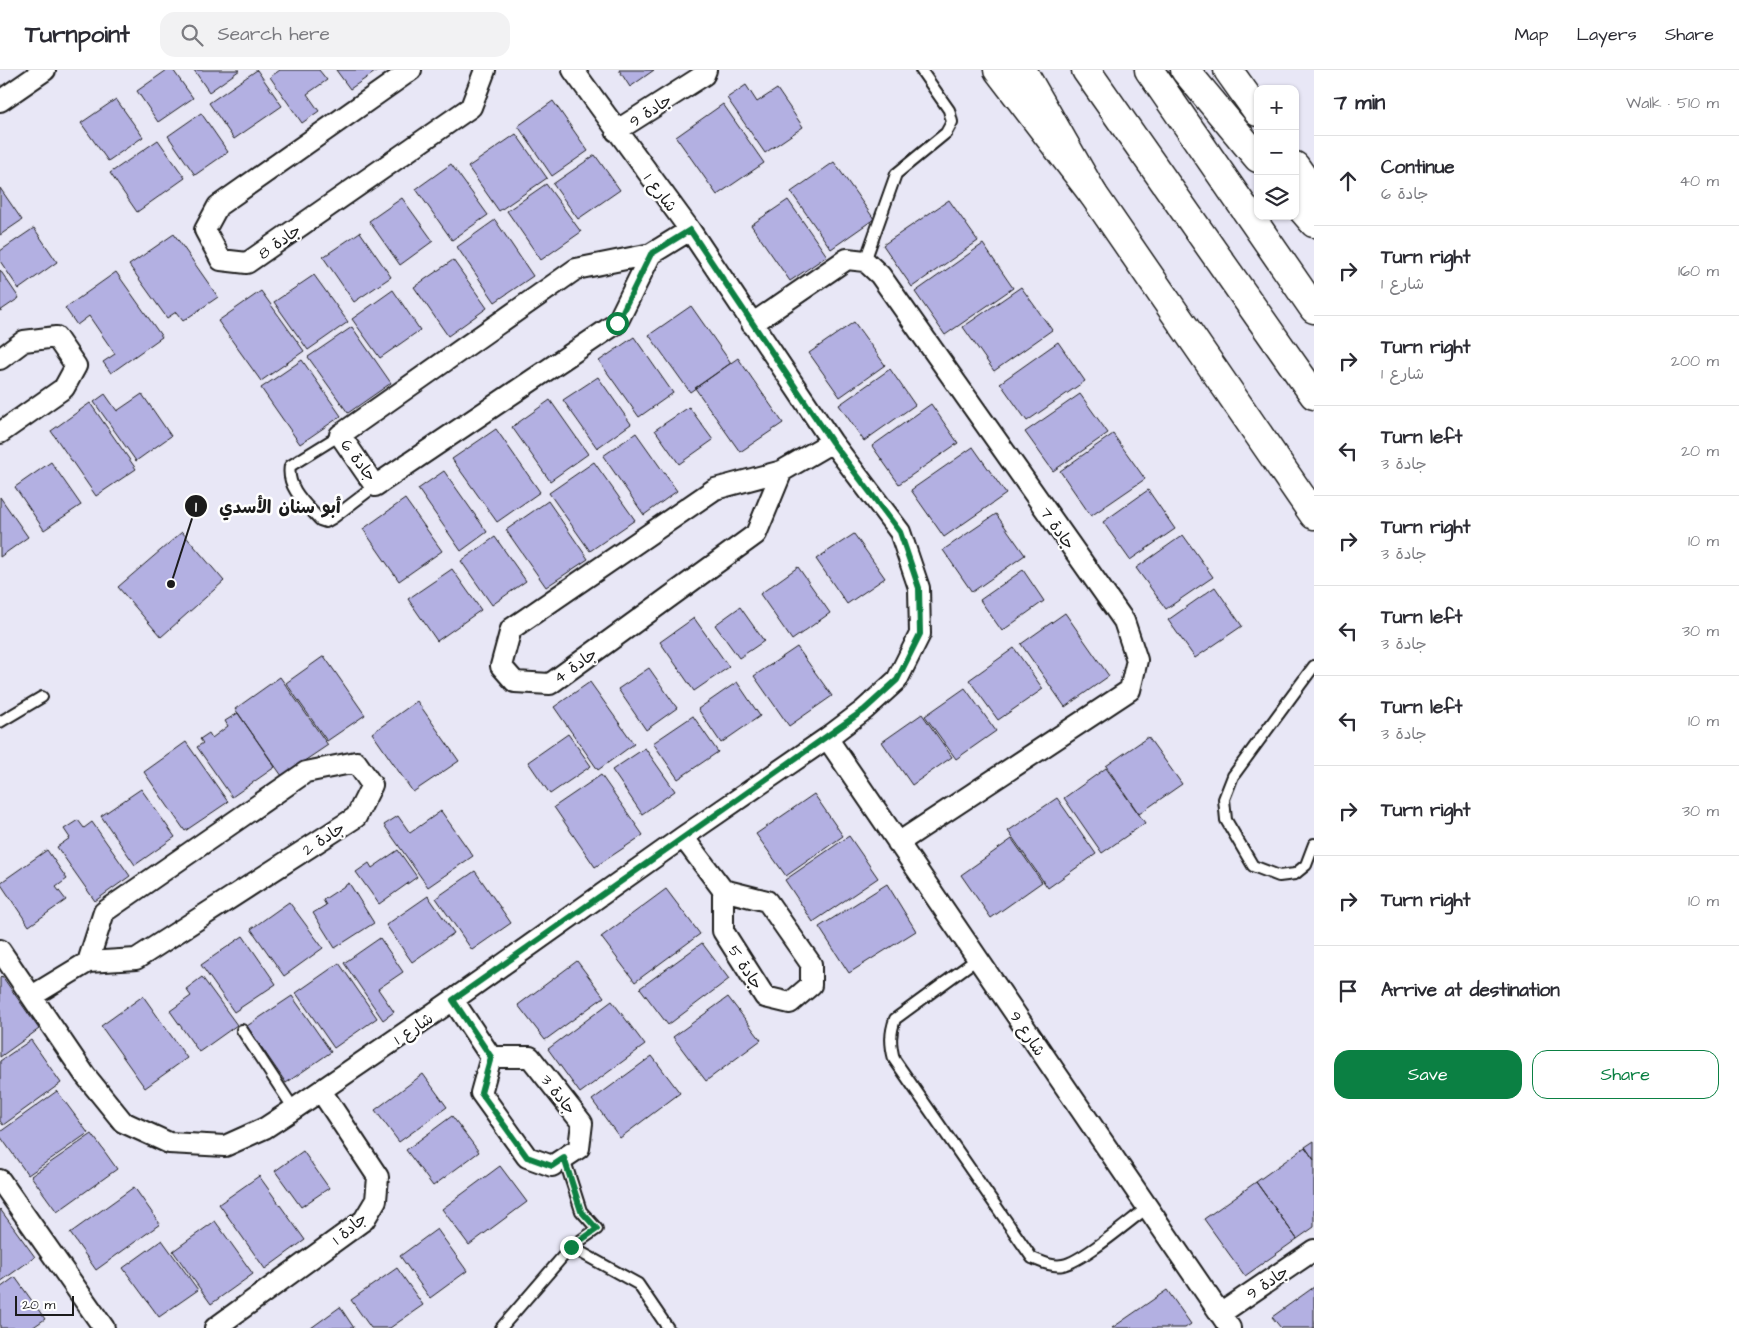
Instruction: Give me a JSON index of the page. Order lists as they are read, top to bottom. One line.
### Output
{"streets":{"street":["جادة 9","شارع 1","جادة 8","جادة 6","جادة 7","جادة 4","جادة 2","جادة 5","شارع 9","جادة 3","جادة 1"]},"crossings":[["جادة 9","شارع 1"],["جادة 9","شارع 9"],["شارع 1","جادة 6"],["شارع 1","جادة 4"],["شارع 1","جادة 2"],["شارع 1","شارع 9"],["شارع 1","جادة 1"],["جادة 7","شارع 9"]],"places":["أبو سنان الأسدي"],"scale_bar":"20 m","page":{"header":"Turnpoint","search":"Search here","nav":["Map","Layers","Share"],"heading":["7 min","Walk · 510 m"],"map_buttons":["+","−"],"list":[["Continue","جادة 6","40 m"],["Turn right","شارع 1","160 m"],["Turn right","شارع 1","200 m"],["Turn left","جادة 3","20 m"],["Turn right","جادة 3","10 m"],["Turn left","جادة 3","30 m"],["Turn left","جادة 3","10 m"],["Turn right","30 m"],["Turn right","10 m"],"Arrive at destination"],"buttons":["Save","Share"],"scale":"20 m"}}
